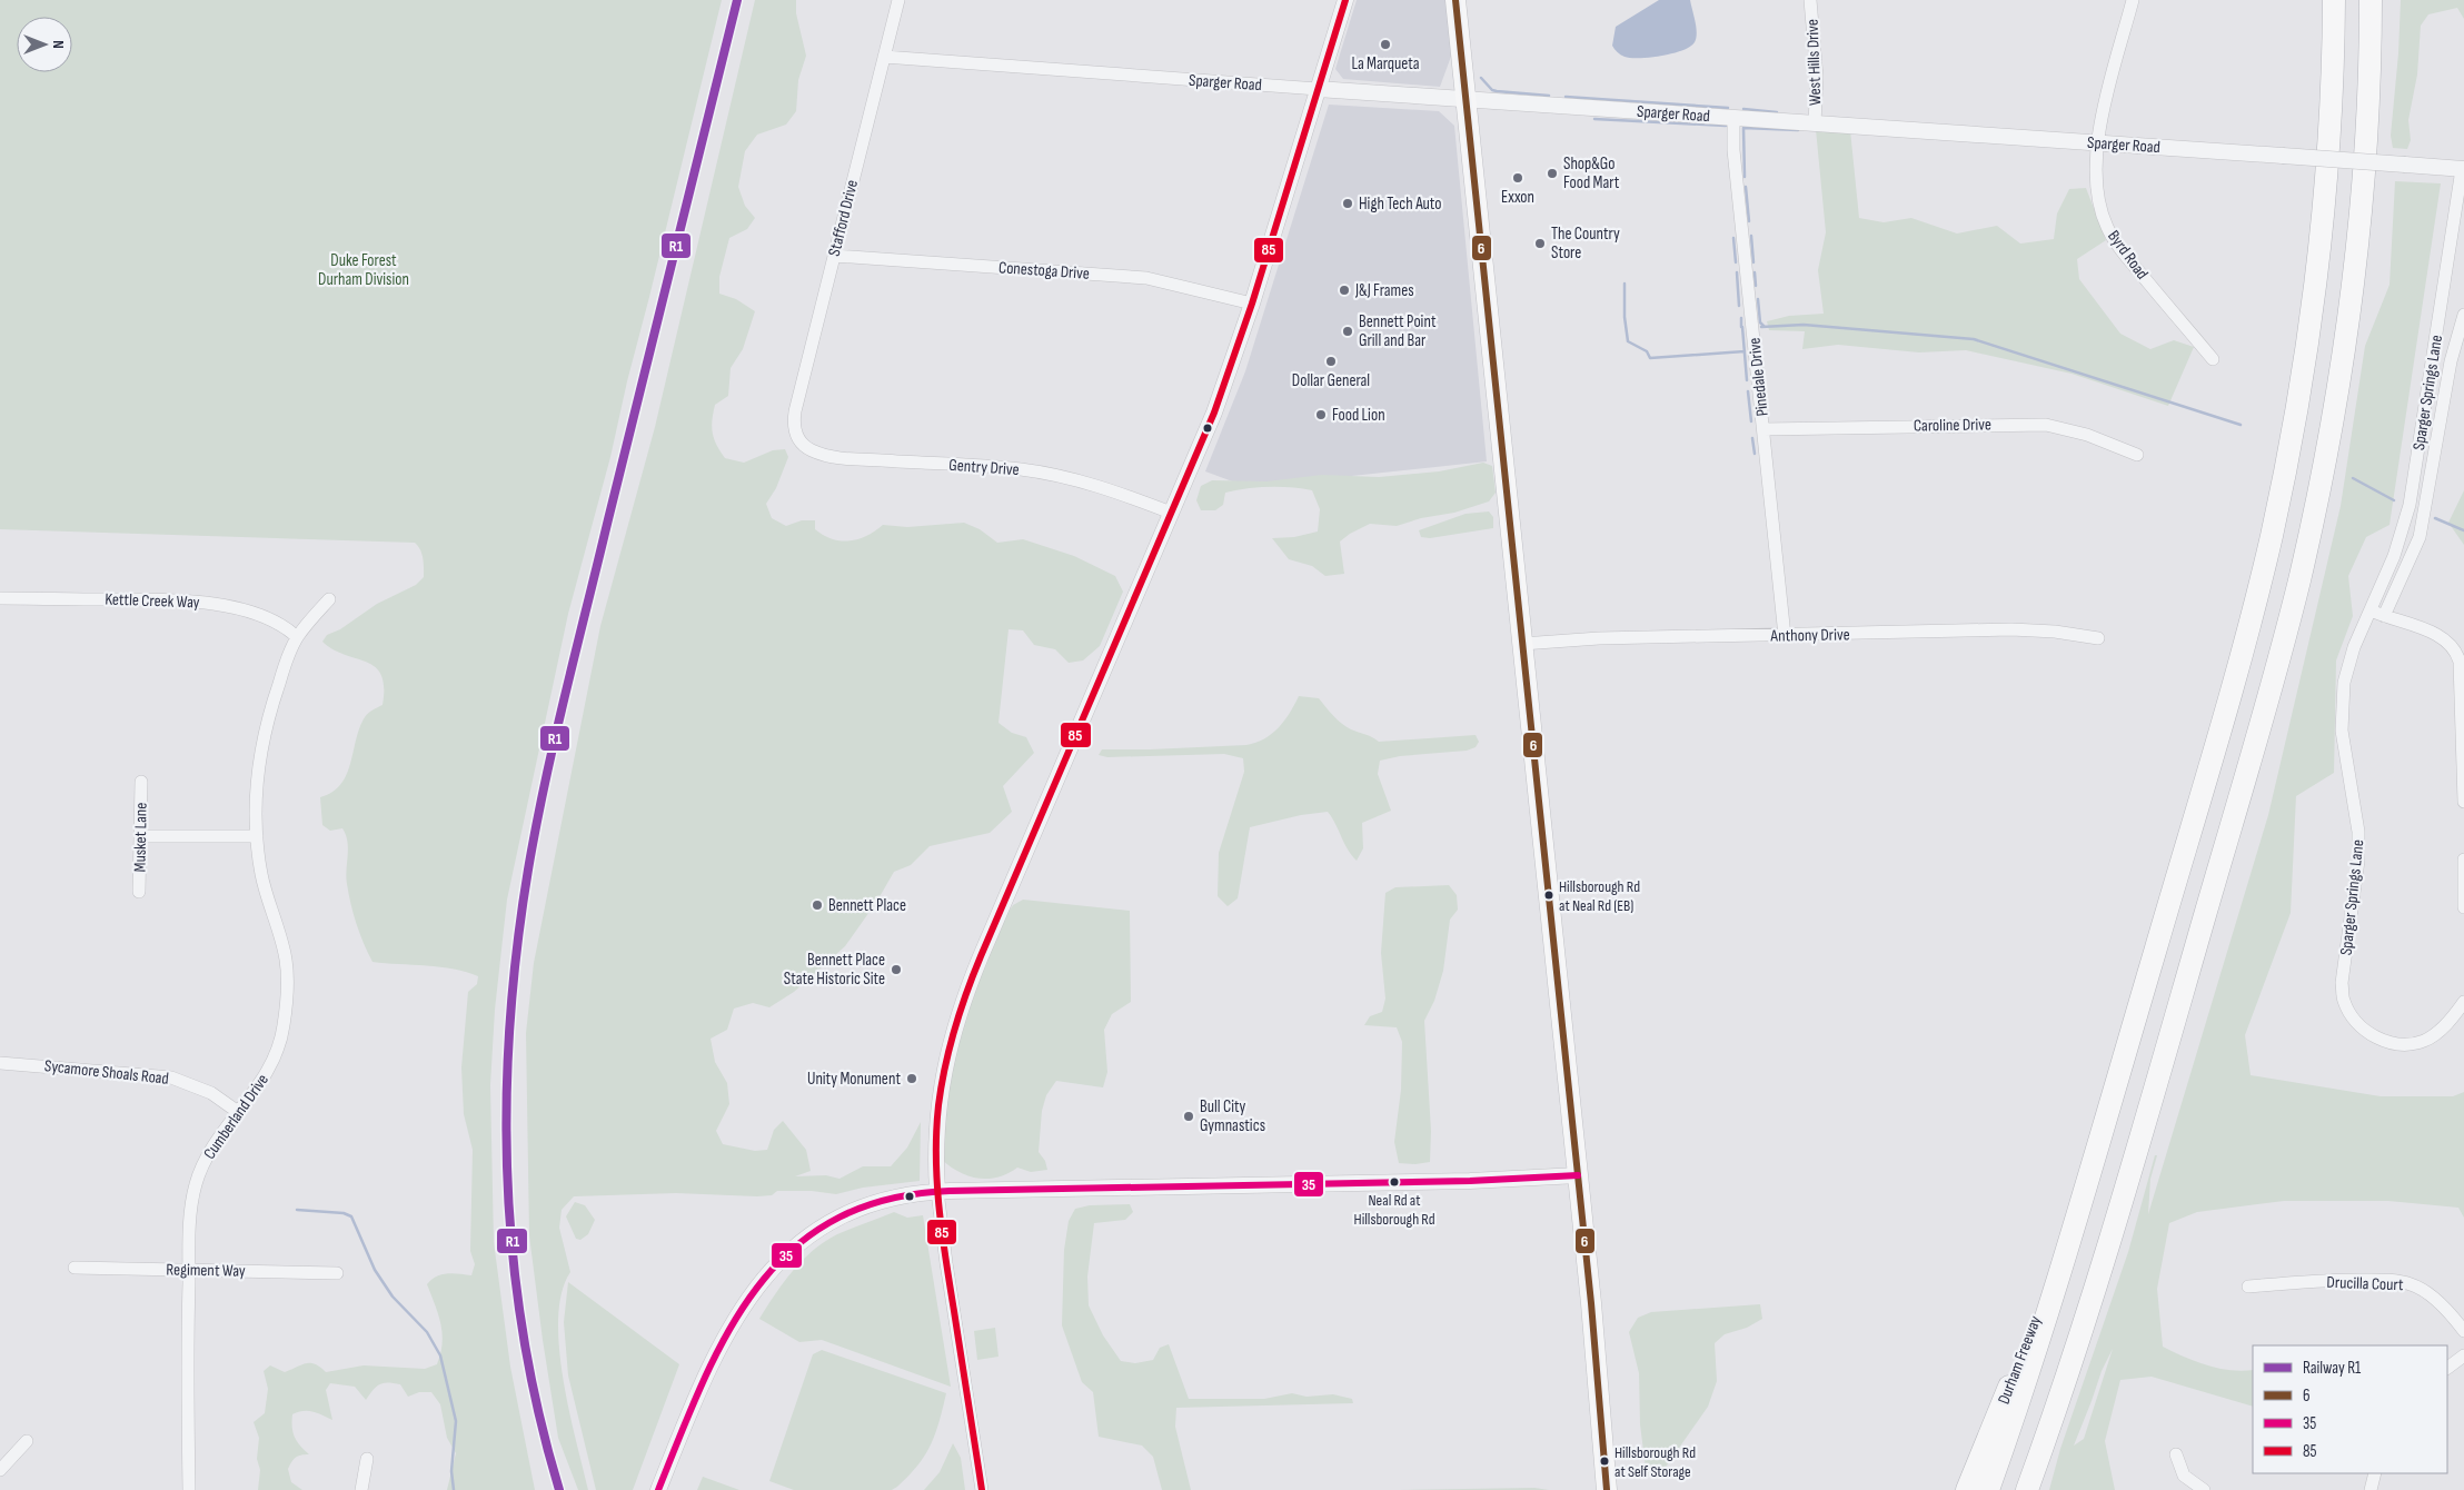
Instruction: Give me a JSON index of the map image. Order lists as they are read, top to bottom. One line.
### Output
{"streets":{"highway":["Durham Freeway"],"street":["West Hills Drive","Sparger Road","Stafford Drive","Byrd Road","Conestoga Drive","Pinedale Drive","Sparger Springs Lane","Caroline Drive","Gentry Drive","Kettle Creek Way","Anthony Drive","Musket Lane","Sycamore Shoals Road","Cumberland Drive","Regiment Way","Drucilla Court"]},"crossings":[["West Hills Drive","Sparger Road"],["Sparger Road","Stafford Drive"],["Sparger Road","Byrd Road"],["Sparger Road","Pinedale Drive"],["Sparger Road","Sparger Springs Lane"],["Stafford Drive","Conestoga Drive"],["Stafford Drive","Gentry Drive"],["Pinedale Drive","Caroline Drive"],["Pinedale Drive","Anthony Drive"],["Kettle Creek Way","Cumberland Drive"],["Sycamore Shoals Road","Cumberland Drive"],["Cumberland Drive","Regiment Way"]],"parks":["Duke Forest Durham Division"],"places":["La Marqueta","Shop&Go Food Mart","Exxon","High Tech Auto","The Country Store","J&J Frames","Bennett Point Grill and Bar","Dollar General","Food Lion","Hillsborough Rd at Neal Rd (EB)","Bennett Place","Bennett Place State Historic Site","Unity Monument","Bull City Gymnastics","Neal Rd at Hillsborough Rd","Hillsborough Rd at Self Storage"],"lines":["rail line R1","transit line 6","transit line 85","transit line 35"],"legend":["Railway R1","6","35","85"],"north":"right"}
